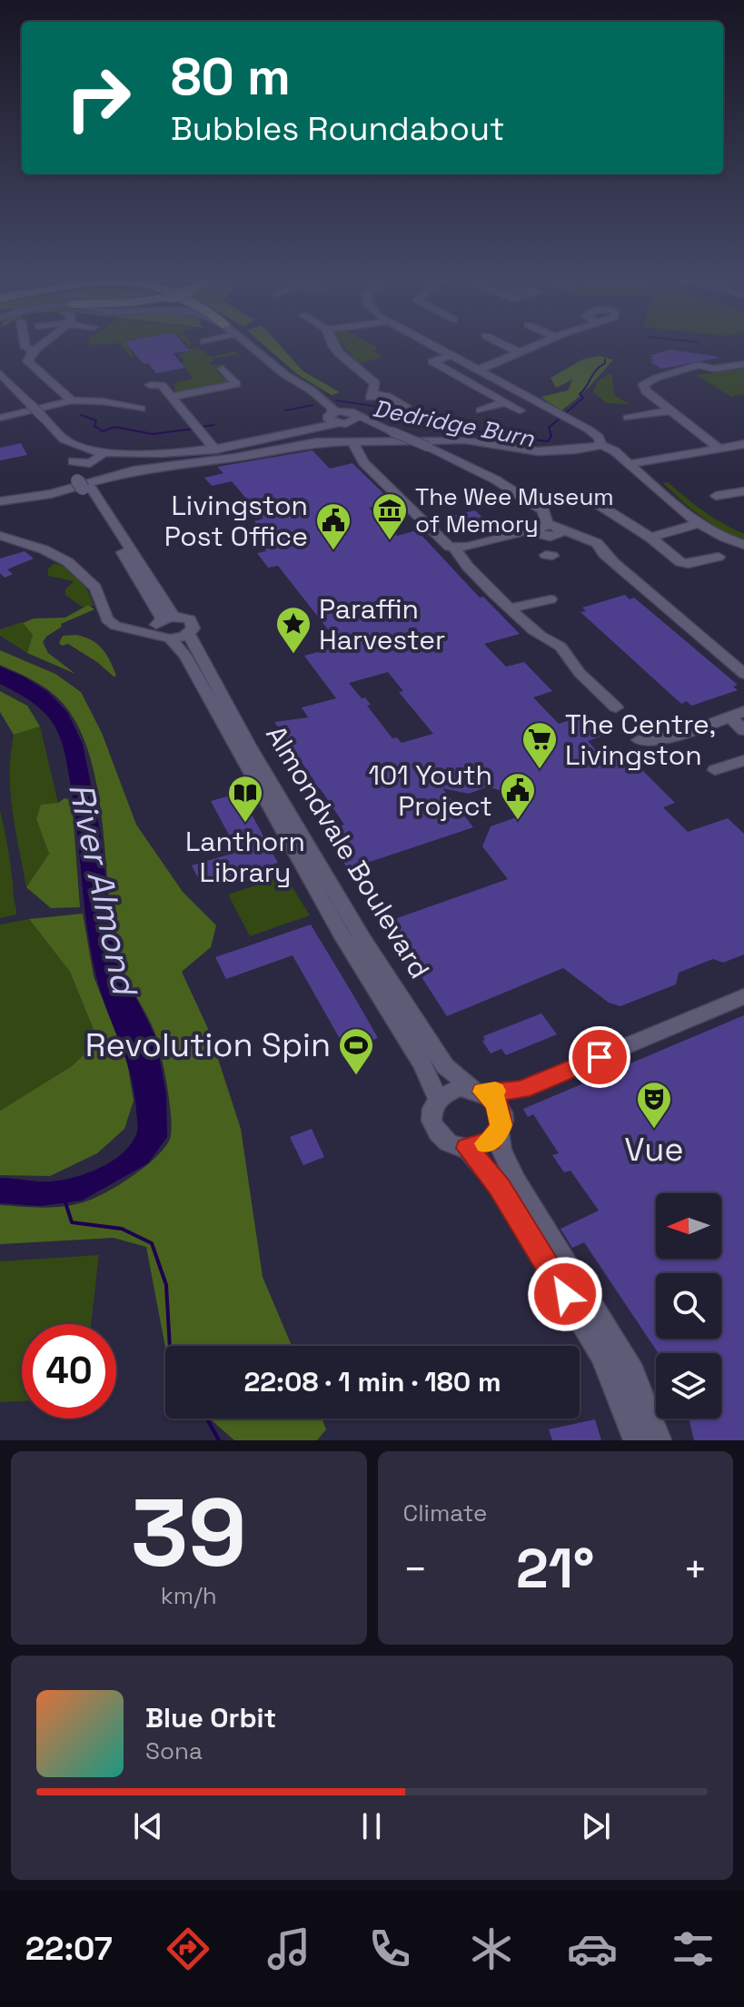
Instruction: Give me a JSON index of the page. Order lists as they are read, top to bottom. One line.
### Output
{"streets":{"street":["Almondvale Boulevard"]},"water":["Dedridge Burn","River Almond"],"places":{"museum":["The Wee Museum of Memory"],"public building":["Livingston Post Office","101 Youth Project"],"place":["Paraffin Harvester"],"supermarket":["The Centre, Livingston"],"library":["Lanthorn Library"],"sports":["Revolution Spin"],"theatre":["Vue"]},"north":"left","page":{"turn":["80 m","Bubbles Roundabout"],"limit":"40","trip":"22:08 · 1 min · 180 m","tile":[["39","km/h"],"Climate"],"heat":["−","21°","+"],"song":["Blue Orbit","Sona"],"tabs":"22:07"}}
